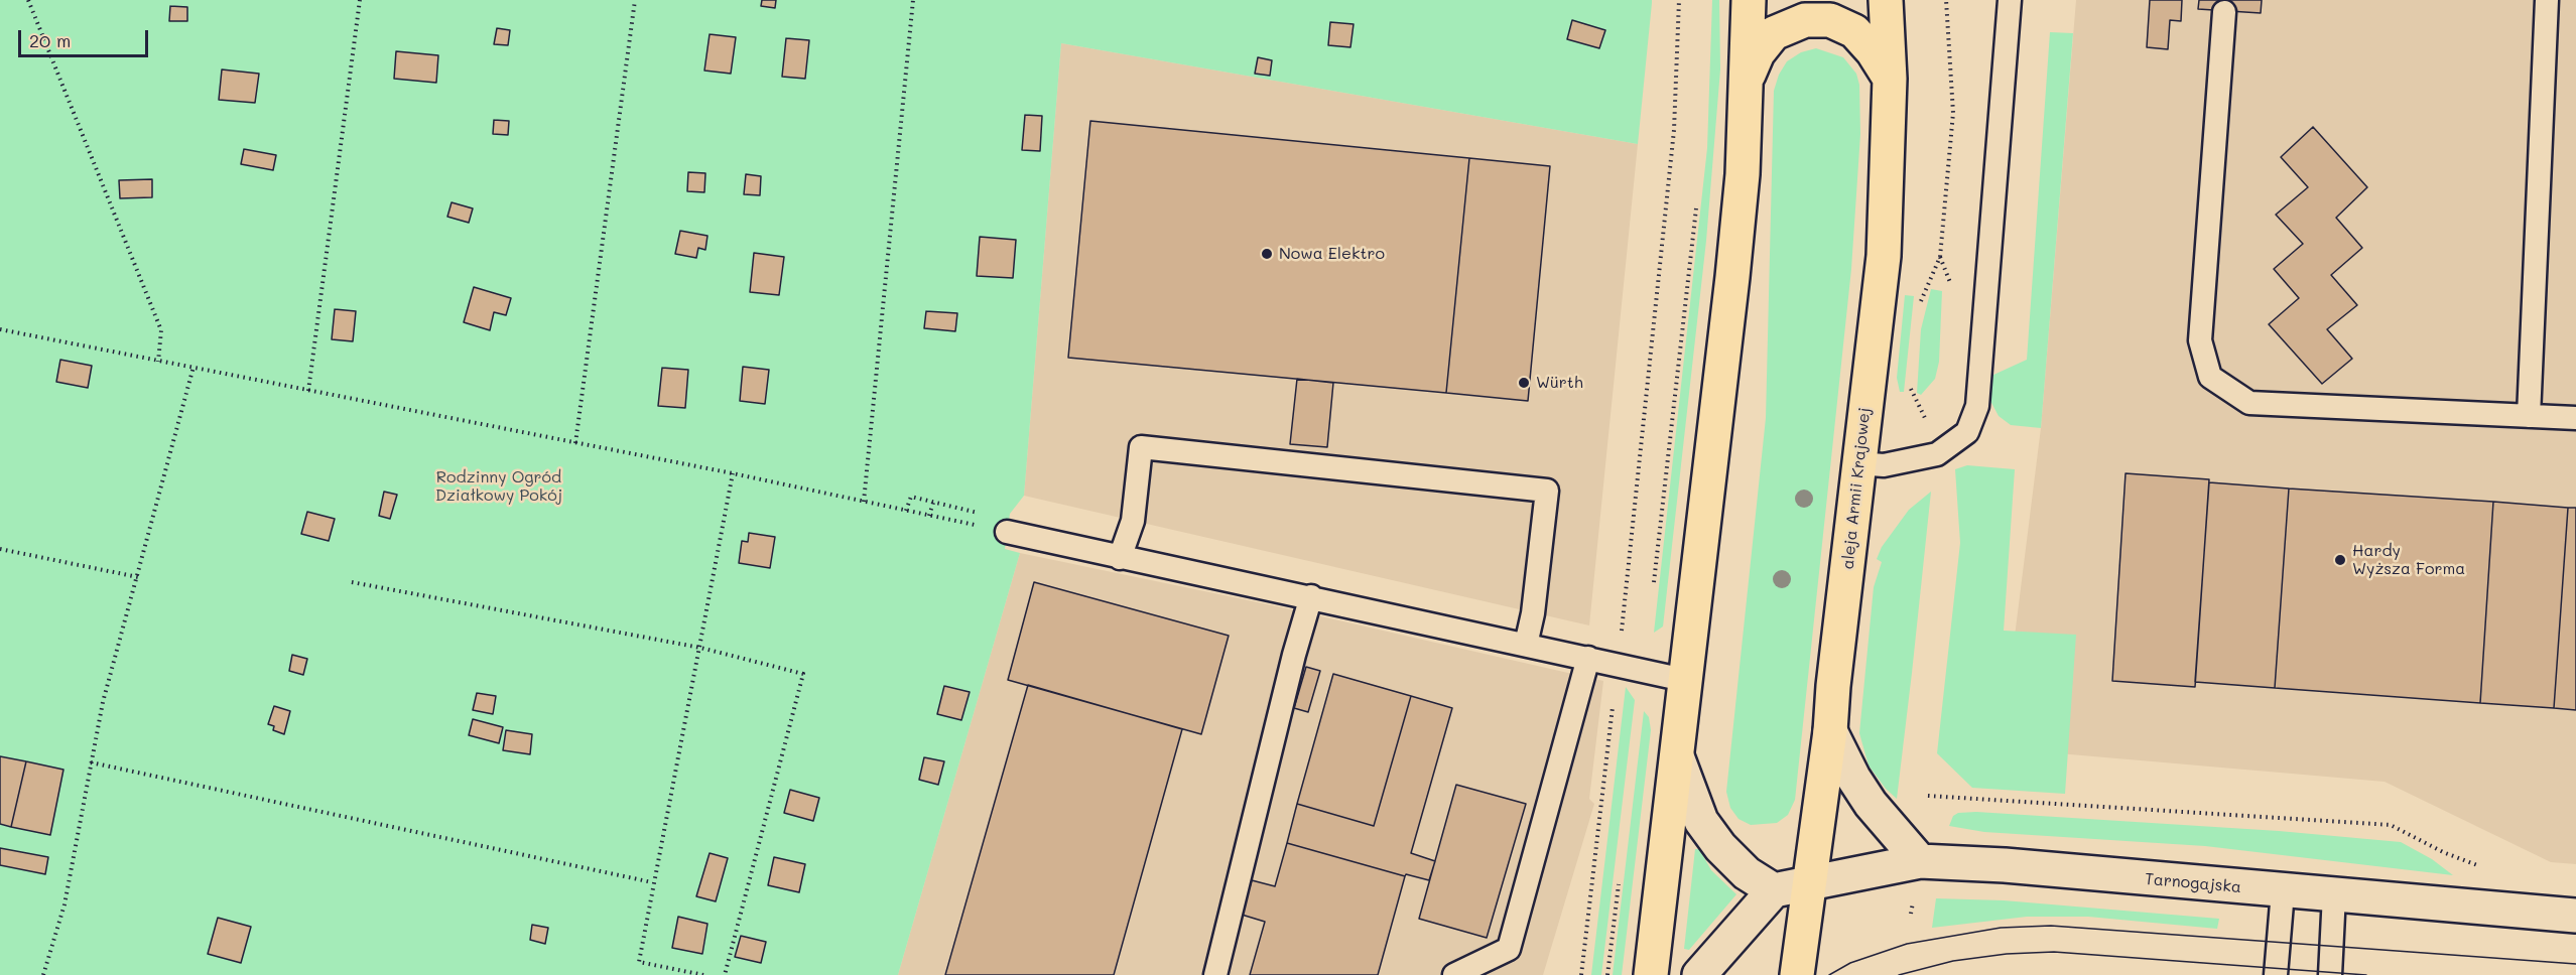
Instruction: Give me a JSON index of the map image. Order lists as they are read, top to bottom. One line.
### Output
{"streets":{"main road":["aleja Armii Krajowej"],"street":["Tarnogajska"]},"crossings":[["aleja Armii Krajowej","Tarnogajska"]],"parks":["Rodzinny Ogród Działkowy Pokój"],"places":["Nowa Elektro","Würth","Hardy Wyższa Forma"],"scale_bar":"20 m"}
